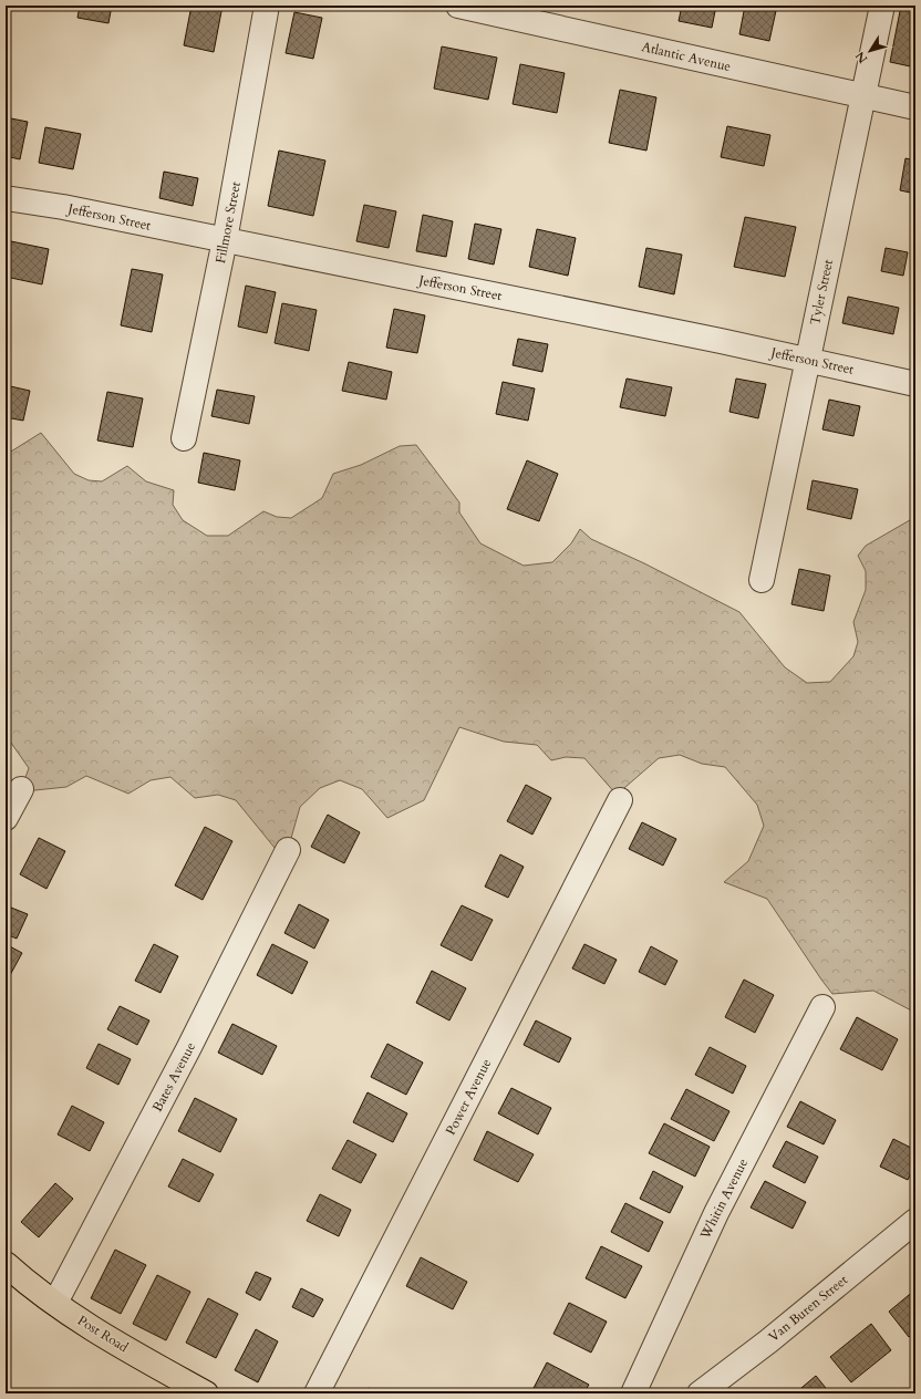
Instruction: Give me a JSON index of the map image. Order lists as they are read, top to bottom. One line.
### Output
{"streets":{"main road":["Post Road"],"street":["Atlantic Avenue","Jefferson Street","Fillmore Street","Tyler Street","Bates Avenue","Power Avenue","Whitin Avenue","Van Buren Street"]},"crossings":[["Atlantic Avenue","Tyler Street"],["Jefferson Street","Fillmore Street"],["Jefferson Street","Tyler Street"],["Bates Avenue","Post Road"]],"north":"bottom left"}
